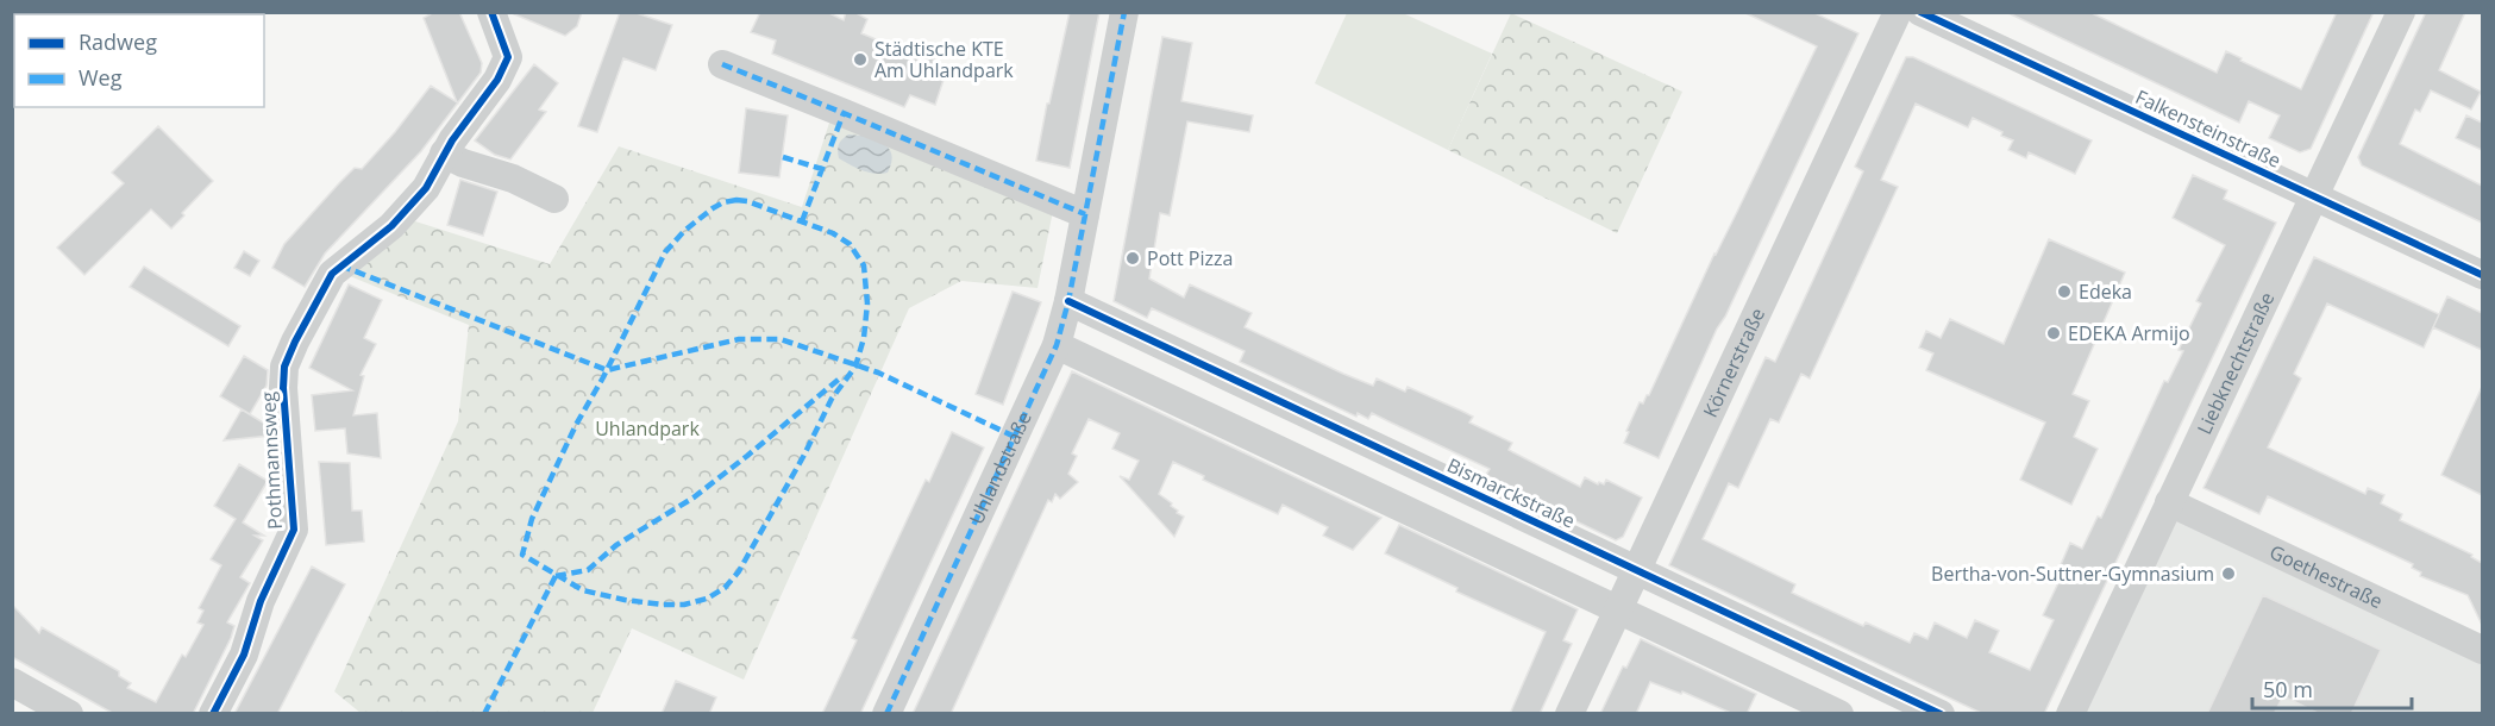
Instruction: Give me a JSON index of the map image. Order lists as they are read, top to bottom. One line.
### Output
{"streets":{"street":["Falkensteinstraße","Körnerstraße","Liebknechtstraße","Pothmannsweg","Uhlandstraße","Bismarckstraße","Goethestraße"]},"crossings":[["Falkensteinstraße","Liebknechtstraße"],["Körnerstraße","Bismarckstraße"],["Liebknechtstraße","Goethestraße"],["Uhlandstraße","Bismarckstraße"]],"parks":["Uhlandpark"],"places":["Städtische KTE Am Uhlandpark","Pott Pizza","Edeka","EDEKA Armijo","Bertha-von-Suttner-Gymnasium"],"legend":["Radweg","Weg"],"scale_bar":"50 m"}
